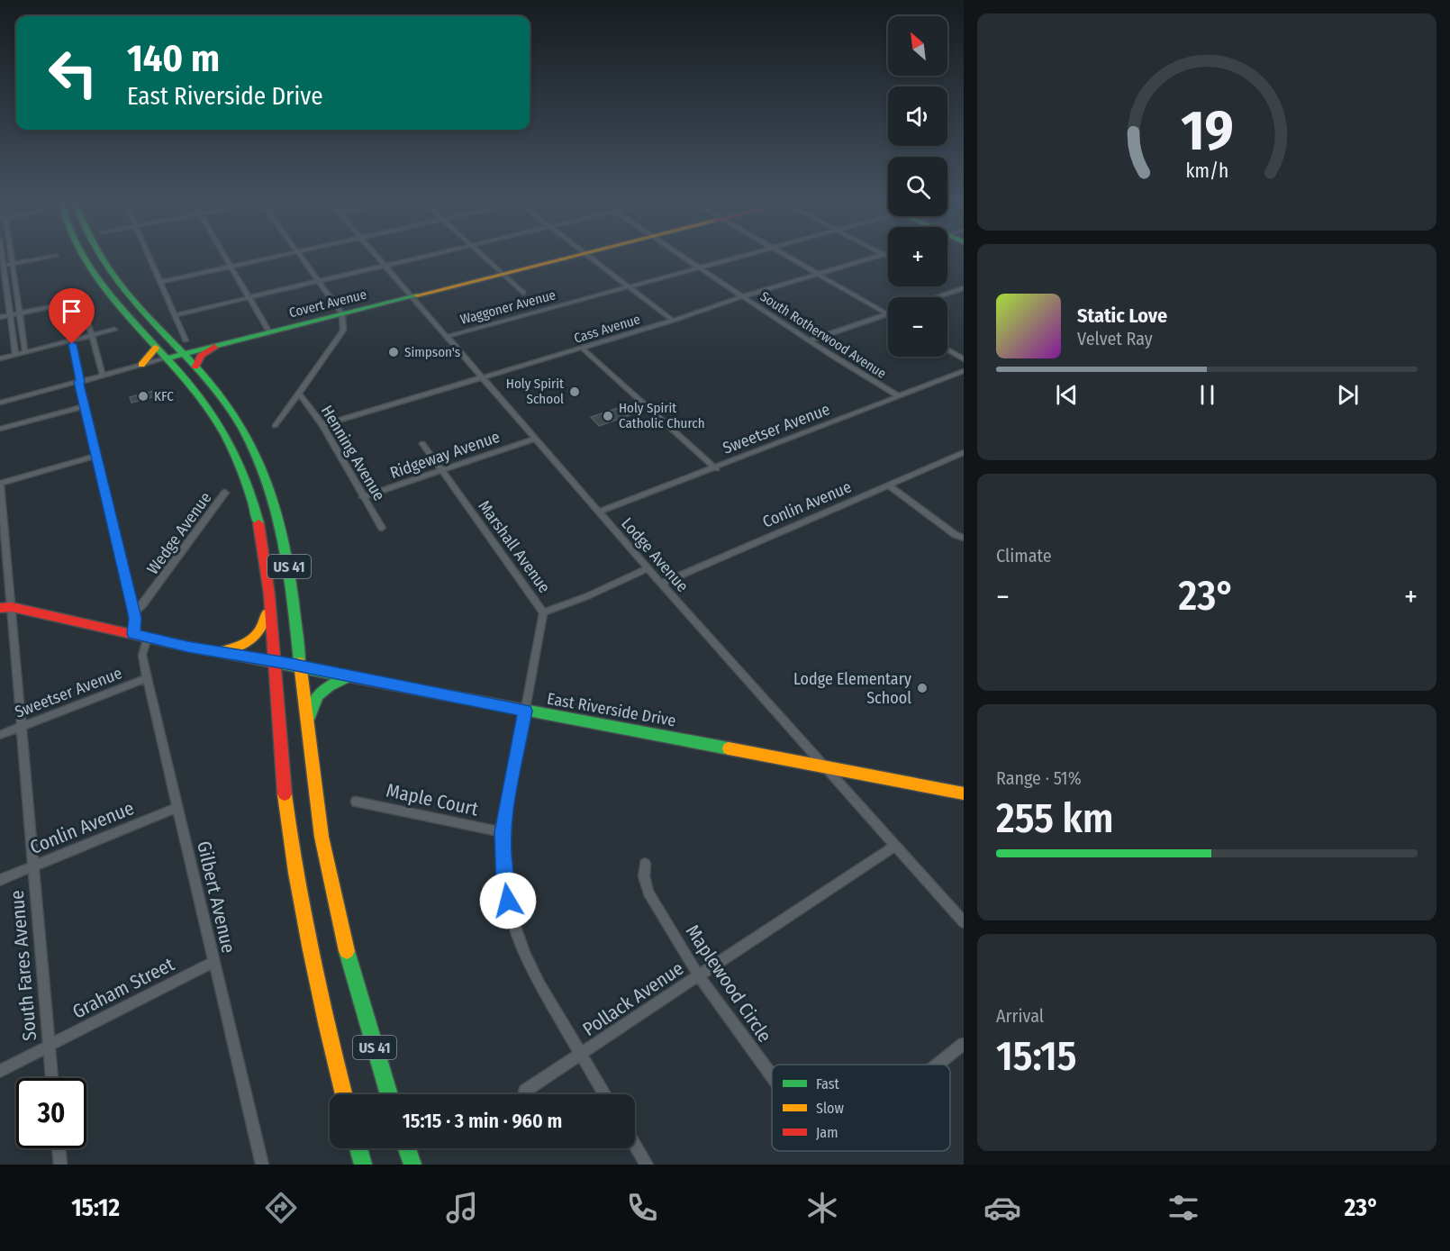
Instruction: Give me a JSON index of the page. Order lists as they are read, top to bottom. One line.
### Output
{"streets":{"main road":["Covert Avenue","US 41","East Riverside Drive"],"street":["Waggoner Avenue","Cass Avenue","South Rotherwood Avenue","Sweetser Avenue","Henning Avenue","Ridgeway Avenue","Conlin Avenue","Wedge Avenue","Marshall Avenue","Lodge Avenue","Maple Court","Gilbert Avenue","South Fares Avenue","Maplewood Circle","Graham Street","Pollack Avenue"]},"crossings":[["Covert Avenue","Lodge Avenue"],["Covert Avenue","US 41"],["Waggoner Avenue","South Rotherwood Avenue"],["Waggoner Avenue","Lodge Avenue"],["Cass Avenue","South Rotherwood Avenue"],["Cass Avenue","Henning Avenue"],["Cass Avenue","Lodge Avenue"],["South Rotherwood Avenue","Sweetser Avenue"],["Sweetser Avenue","Lodge Avenue"],["Sweetser Avenue","Gilbert Avenue"],["Sweetser Avenue","South Fares Avenue"],["Henning Avenue","Ridgeway Avenue"],["Ridgeway Avenue","Marshall Avenue"],["Ridgeway Avenue","Lodge Avenue"],["Conlin Avenue","Lodge Avenue"],["Conlin Avenue","Gilbert Avenue"],["Conlin Avenue","South Fares Avenue"],["Marshall Avenue","East Riverside Drive"],["Marshall Avenue","Maple Court"],["Marshall Avenue","Pollack Avenue"],["Lodge Avenue","East Riverside Drive"],["Lodge Avenue","Pollack Avenue"],["US 41","East Riverside Drive"],["East Riverside Drive","Gilbert Avenue"],["East Riverside Drive","South Fares Avenue"],["Gilbert Avenue","Graham Street"],["South Fares Avenue","Graham Street"],["Maplewood Circle","Pollack Avenue"]],"places":["Simpson's","Holy Spirit School","KFC","Holy Spirit Catholic Church","Lodge Elementary School"],"legend":["Fast","Slow","Jam"],"north":"top left","page":{"map_buttons":["+","−"],"turn":["140 m","East Riverside Drive"],"song":["Static Love","Velvet Ray"],"tile":["Climate",["Range · 51%","255 km"],["Arrival","15:15"]],"heat":["−","23°","+"],"limit":"30","trip":"15:15 · 3 min · 960 m","tabs":["15:12","23°"],"gauge":["19","km/h"]}}
